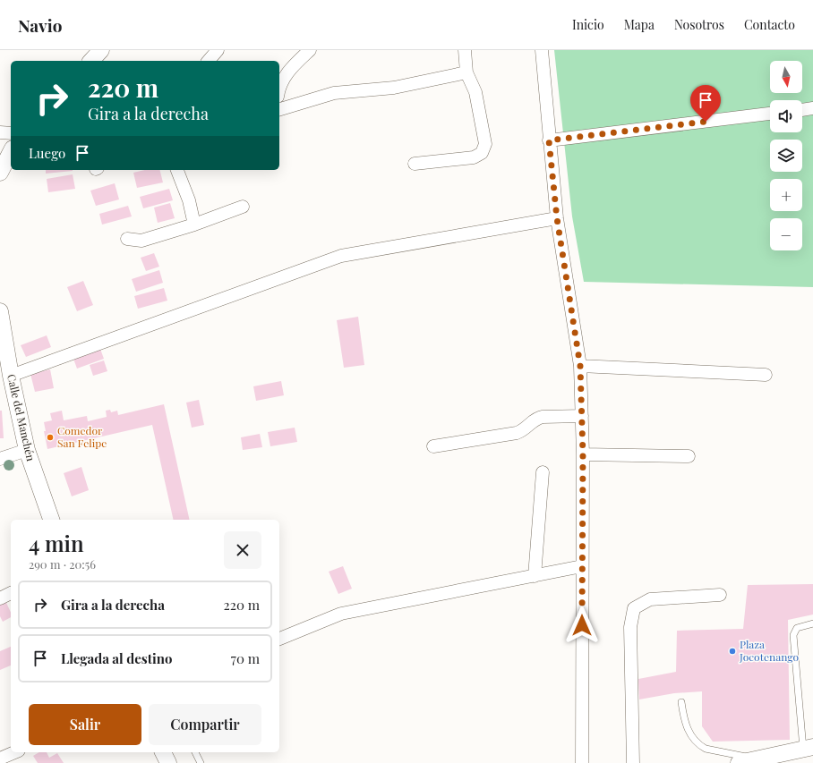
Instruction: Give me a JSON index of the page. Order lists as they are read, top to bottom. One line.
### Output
{"streets":{"street":["Calle del Manchén"]},"places":["Comedor San Felipe","Plaza Jocotenango"],"north":"bottom","page":{"header":"Navio","nav":["Inicio","Mapa","Nosotros","Contacto"],"map_buttons":["+","−"],"turn":["220 m","Gira a la derecha"],"then":"Luego","heading":["4 min","290 m · 20:56"],"list":[{"name":"Gira a la derecha","value":"220 m"},{"name":"Llegada al destino","value":"70 m"}],"buttons":["Salir","Compartir"]}}
